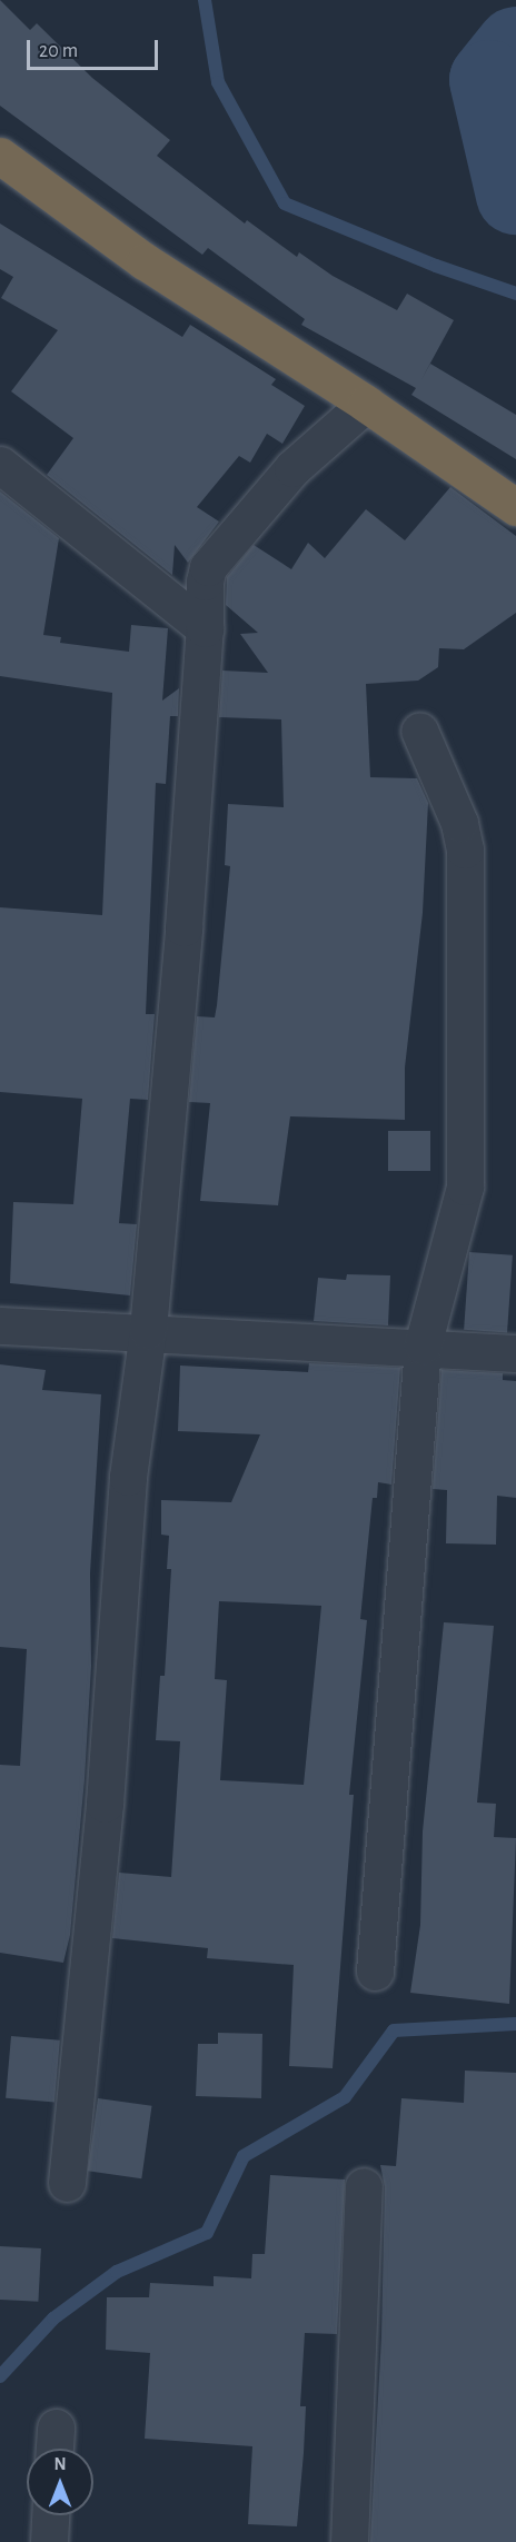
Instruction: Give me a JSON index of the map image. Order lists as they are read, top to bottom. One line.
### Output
{"scale_bar":"20 m","north":"top"}
